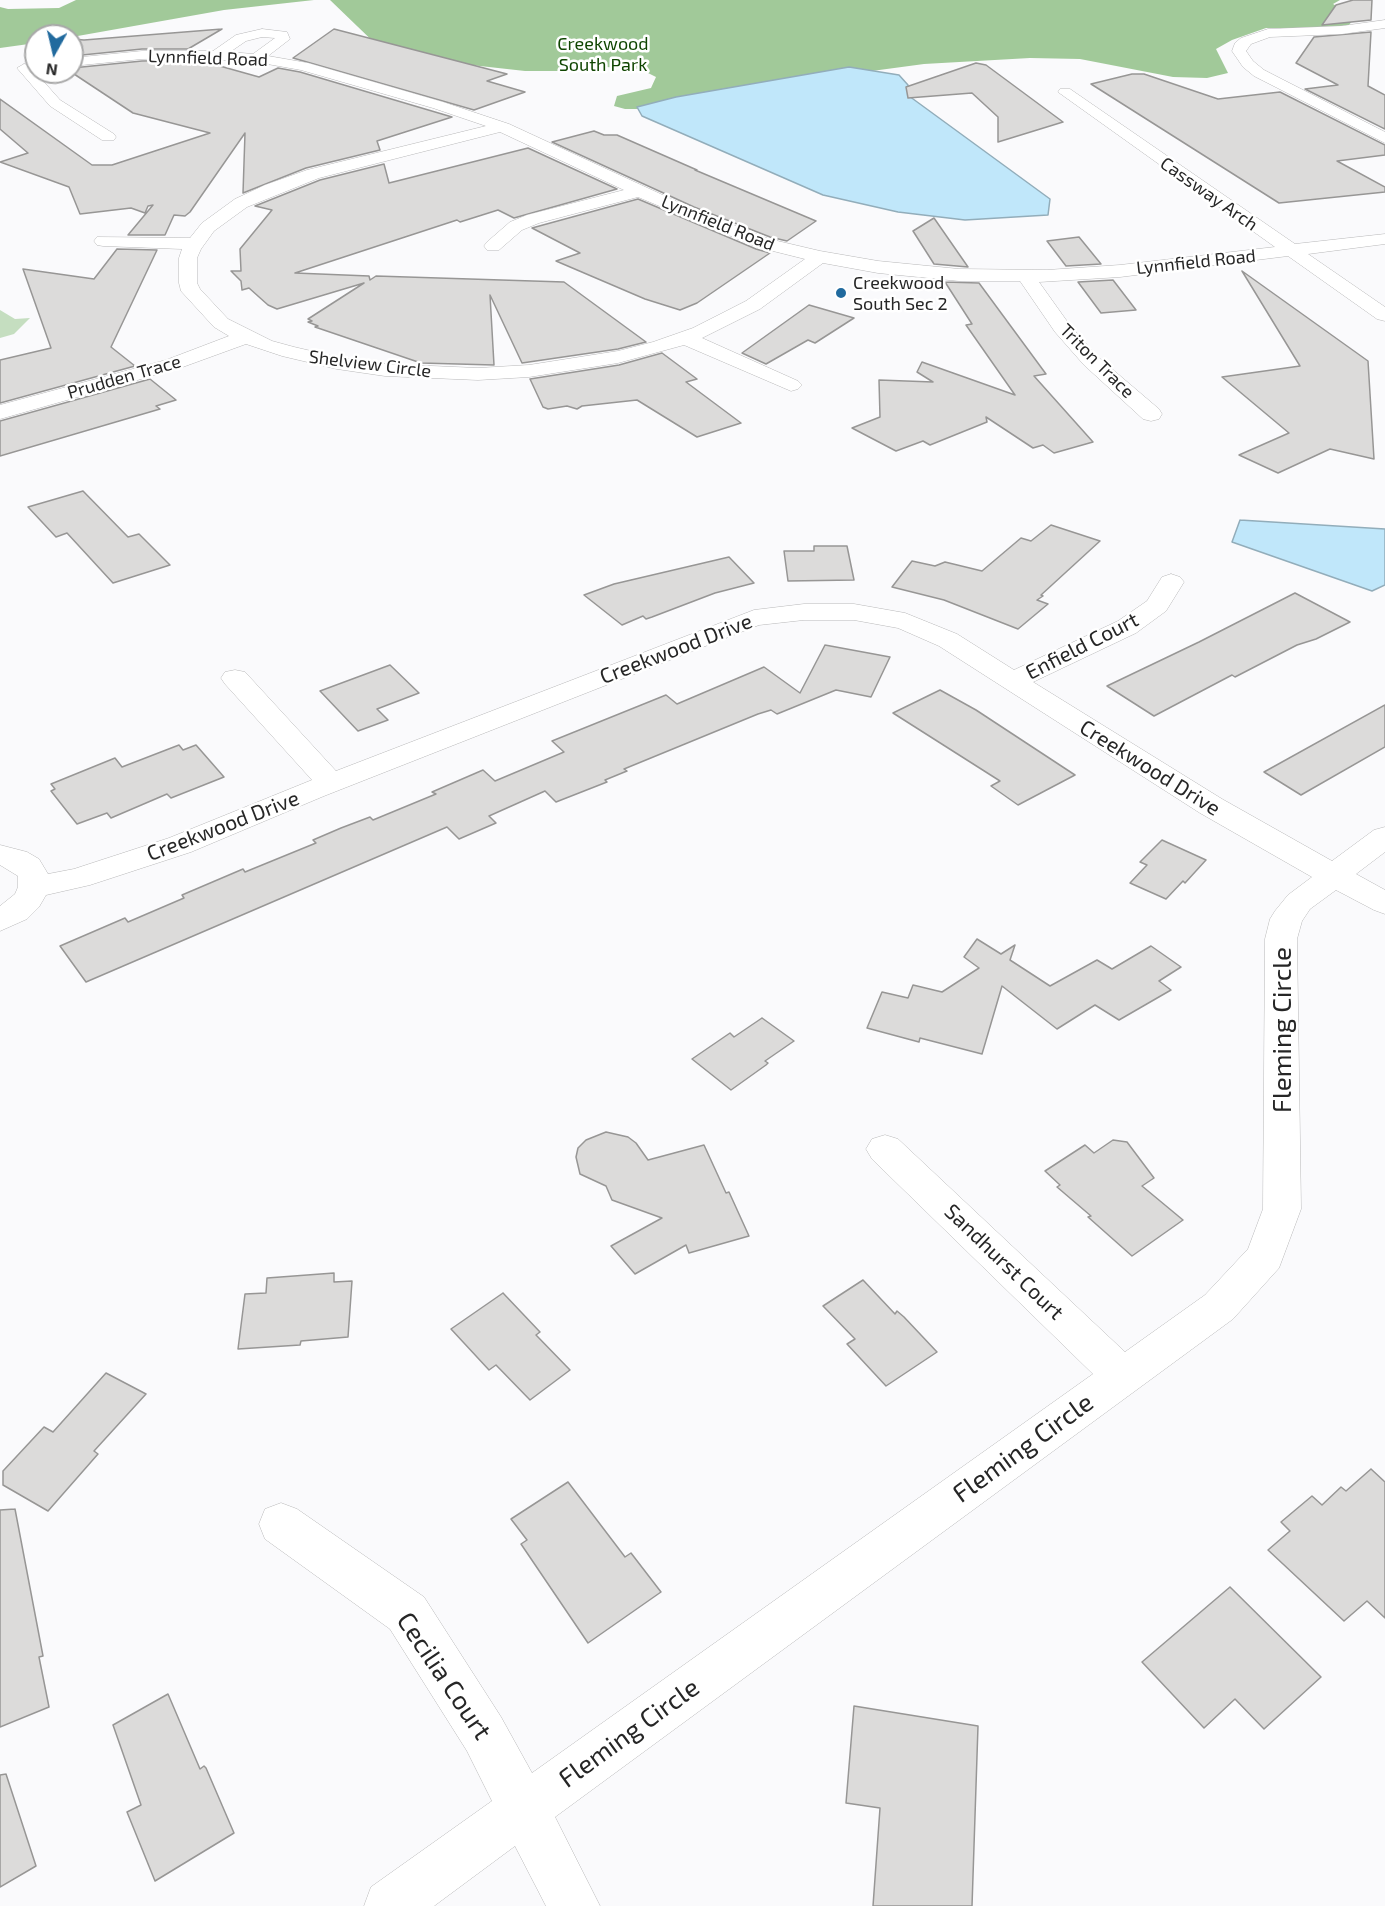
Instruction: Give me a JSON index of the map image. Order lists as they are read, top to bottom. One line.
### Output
{"streets":{"street":["Lynnfield Road","Cassway Arch","Triton Trace","Shelview Circle","Prudden Trace","Enfield Court","Creekwood Drive","Fleming Circle","Sandhurst Court","Cecilia Court"]},"crossings":[["Lynnfield Road","Cassway Arch"],["Lynnfield Road","Triton Trace"],["Lynnfield Road","Shelview Circle"],["Shelview Circle","Prudden Trace"],["Enfield Court","Creekwood Drive"],["Creekwood Drive","Fleming Circle"],["Fleming Circle","Sandhurst Court"],["Fleming Circle","Cecilia Court"]],"parks":["Creekwood South Park"],"places":["Creekwood South Sec 2"],"north":"bottom"}
